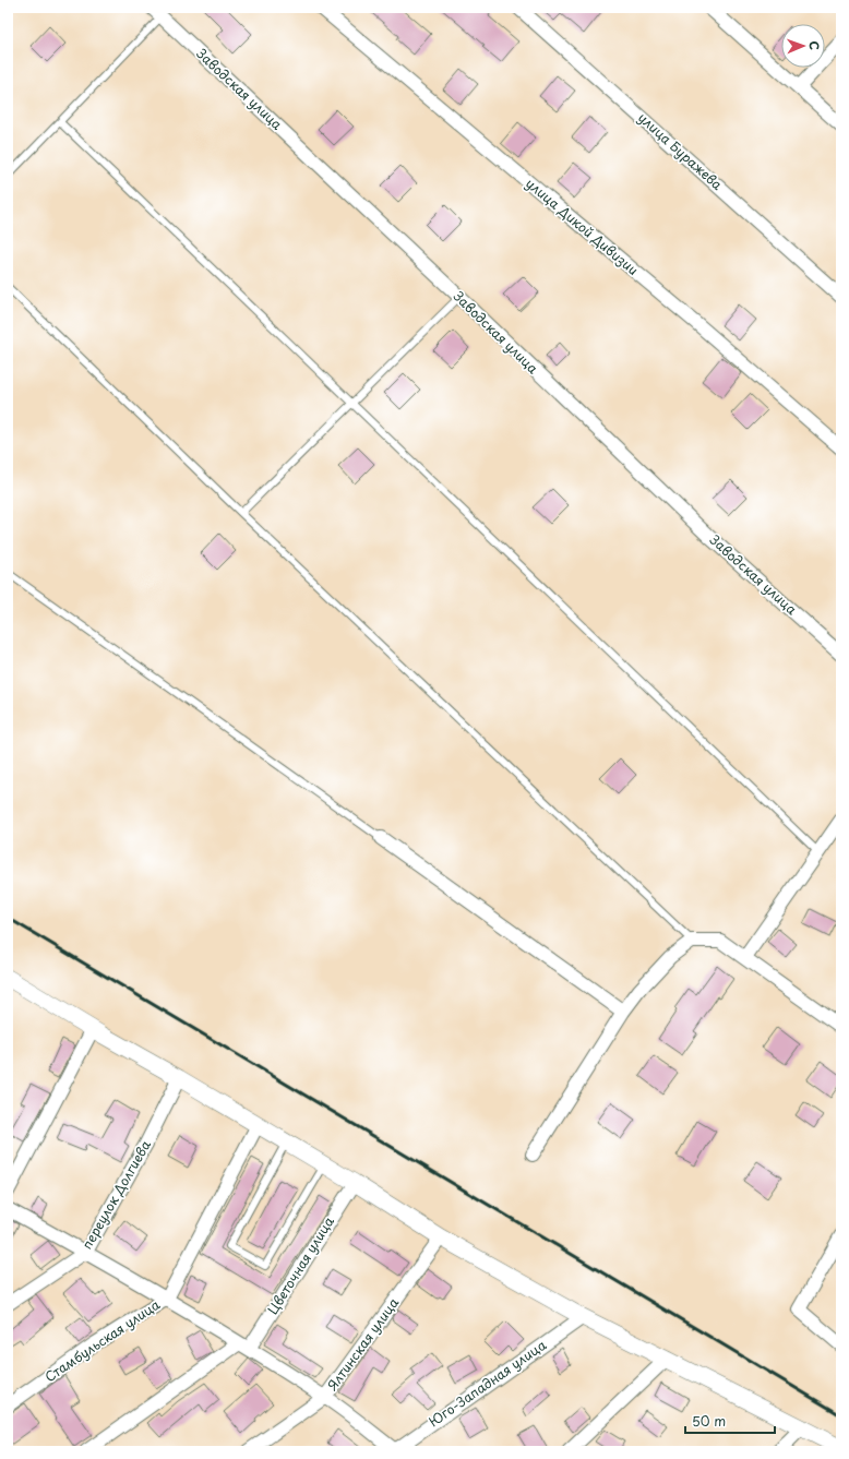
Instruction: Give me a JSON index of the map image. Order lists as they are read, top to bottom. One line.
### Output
{"streets":{"street":["Заводская улица","улица Буражева","улица Дикой Дивизии","переулок Долгиева","Цветочная улица","Стамбульская улица","Ялтинская улица","Юго-Западная улица"]},"scale_bar":"50 m","north":"right"}
